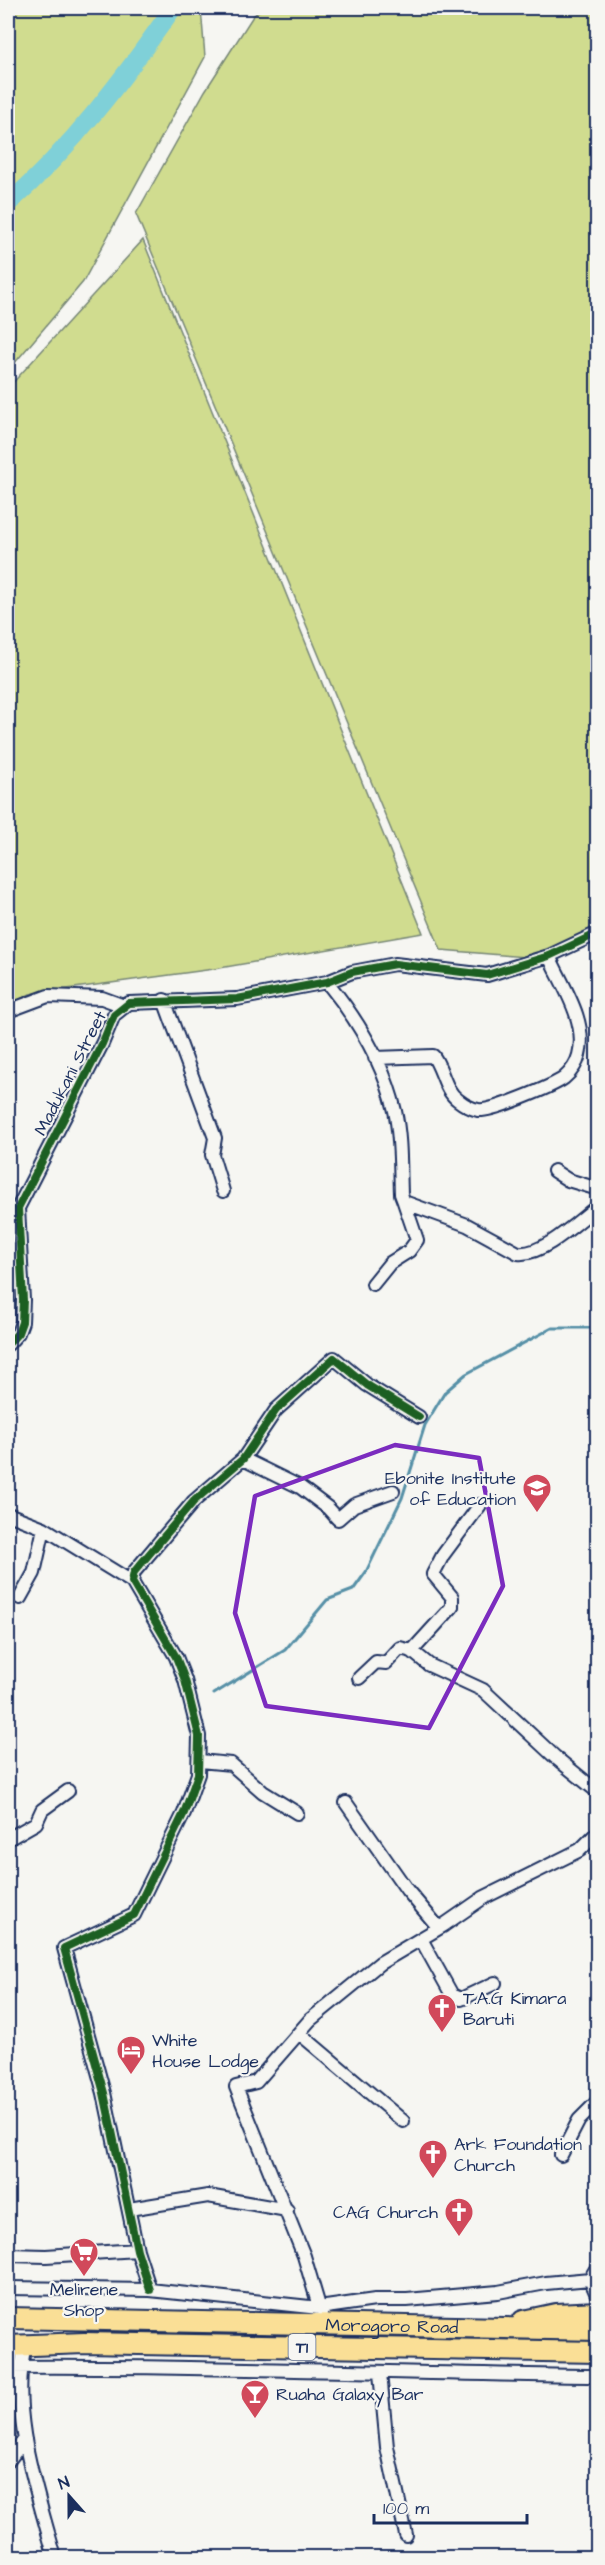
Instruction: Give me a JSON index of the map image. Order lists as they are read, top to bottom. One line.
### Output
{"streets":{"highway":["Morogoro Road","T1"],"street":["Madukani Street"]},"places":{"school or university":["Ebonite Institute of Education"],"church":["T.A.G Kimara Baruti","Ark Foundation Church","CAG Church"],"hotel":["White House Lodge"],"supermarket":["Melirene Shop"],"bar":["Ruaha Galaxy Bar"]},"scale_bar":"100 m","north":"top"}
